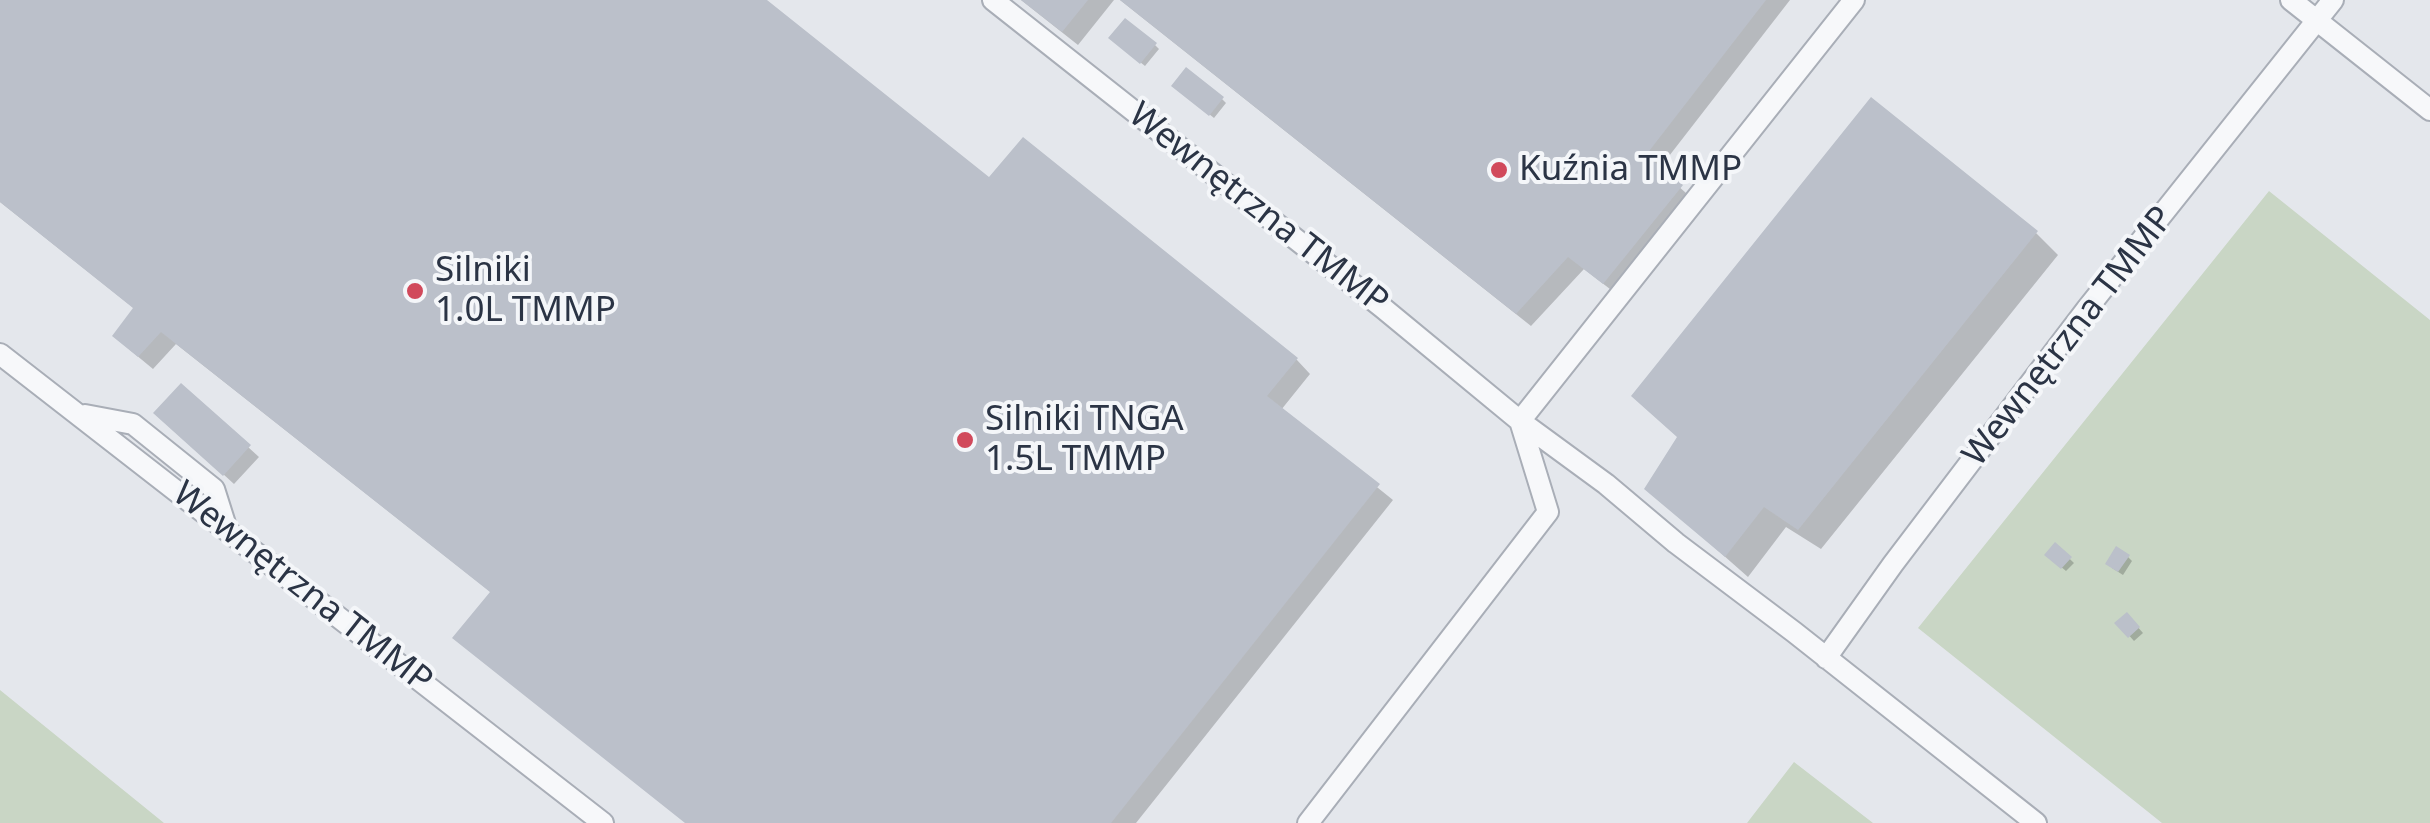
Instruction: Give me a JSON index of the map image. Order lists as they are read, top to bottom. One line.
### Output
{"streets":{"lane":["Wewnętrzna TMMP"]},"places":["Kuźnia TMMP","Silniki 1.0L TMMP","Silniki TNGA 1.5L TMMP"]}
